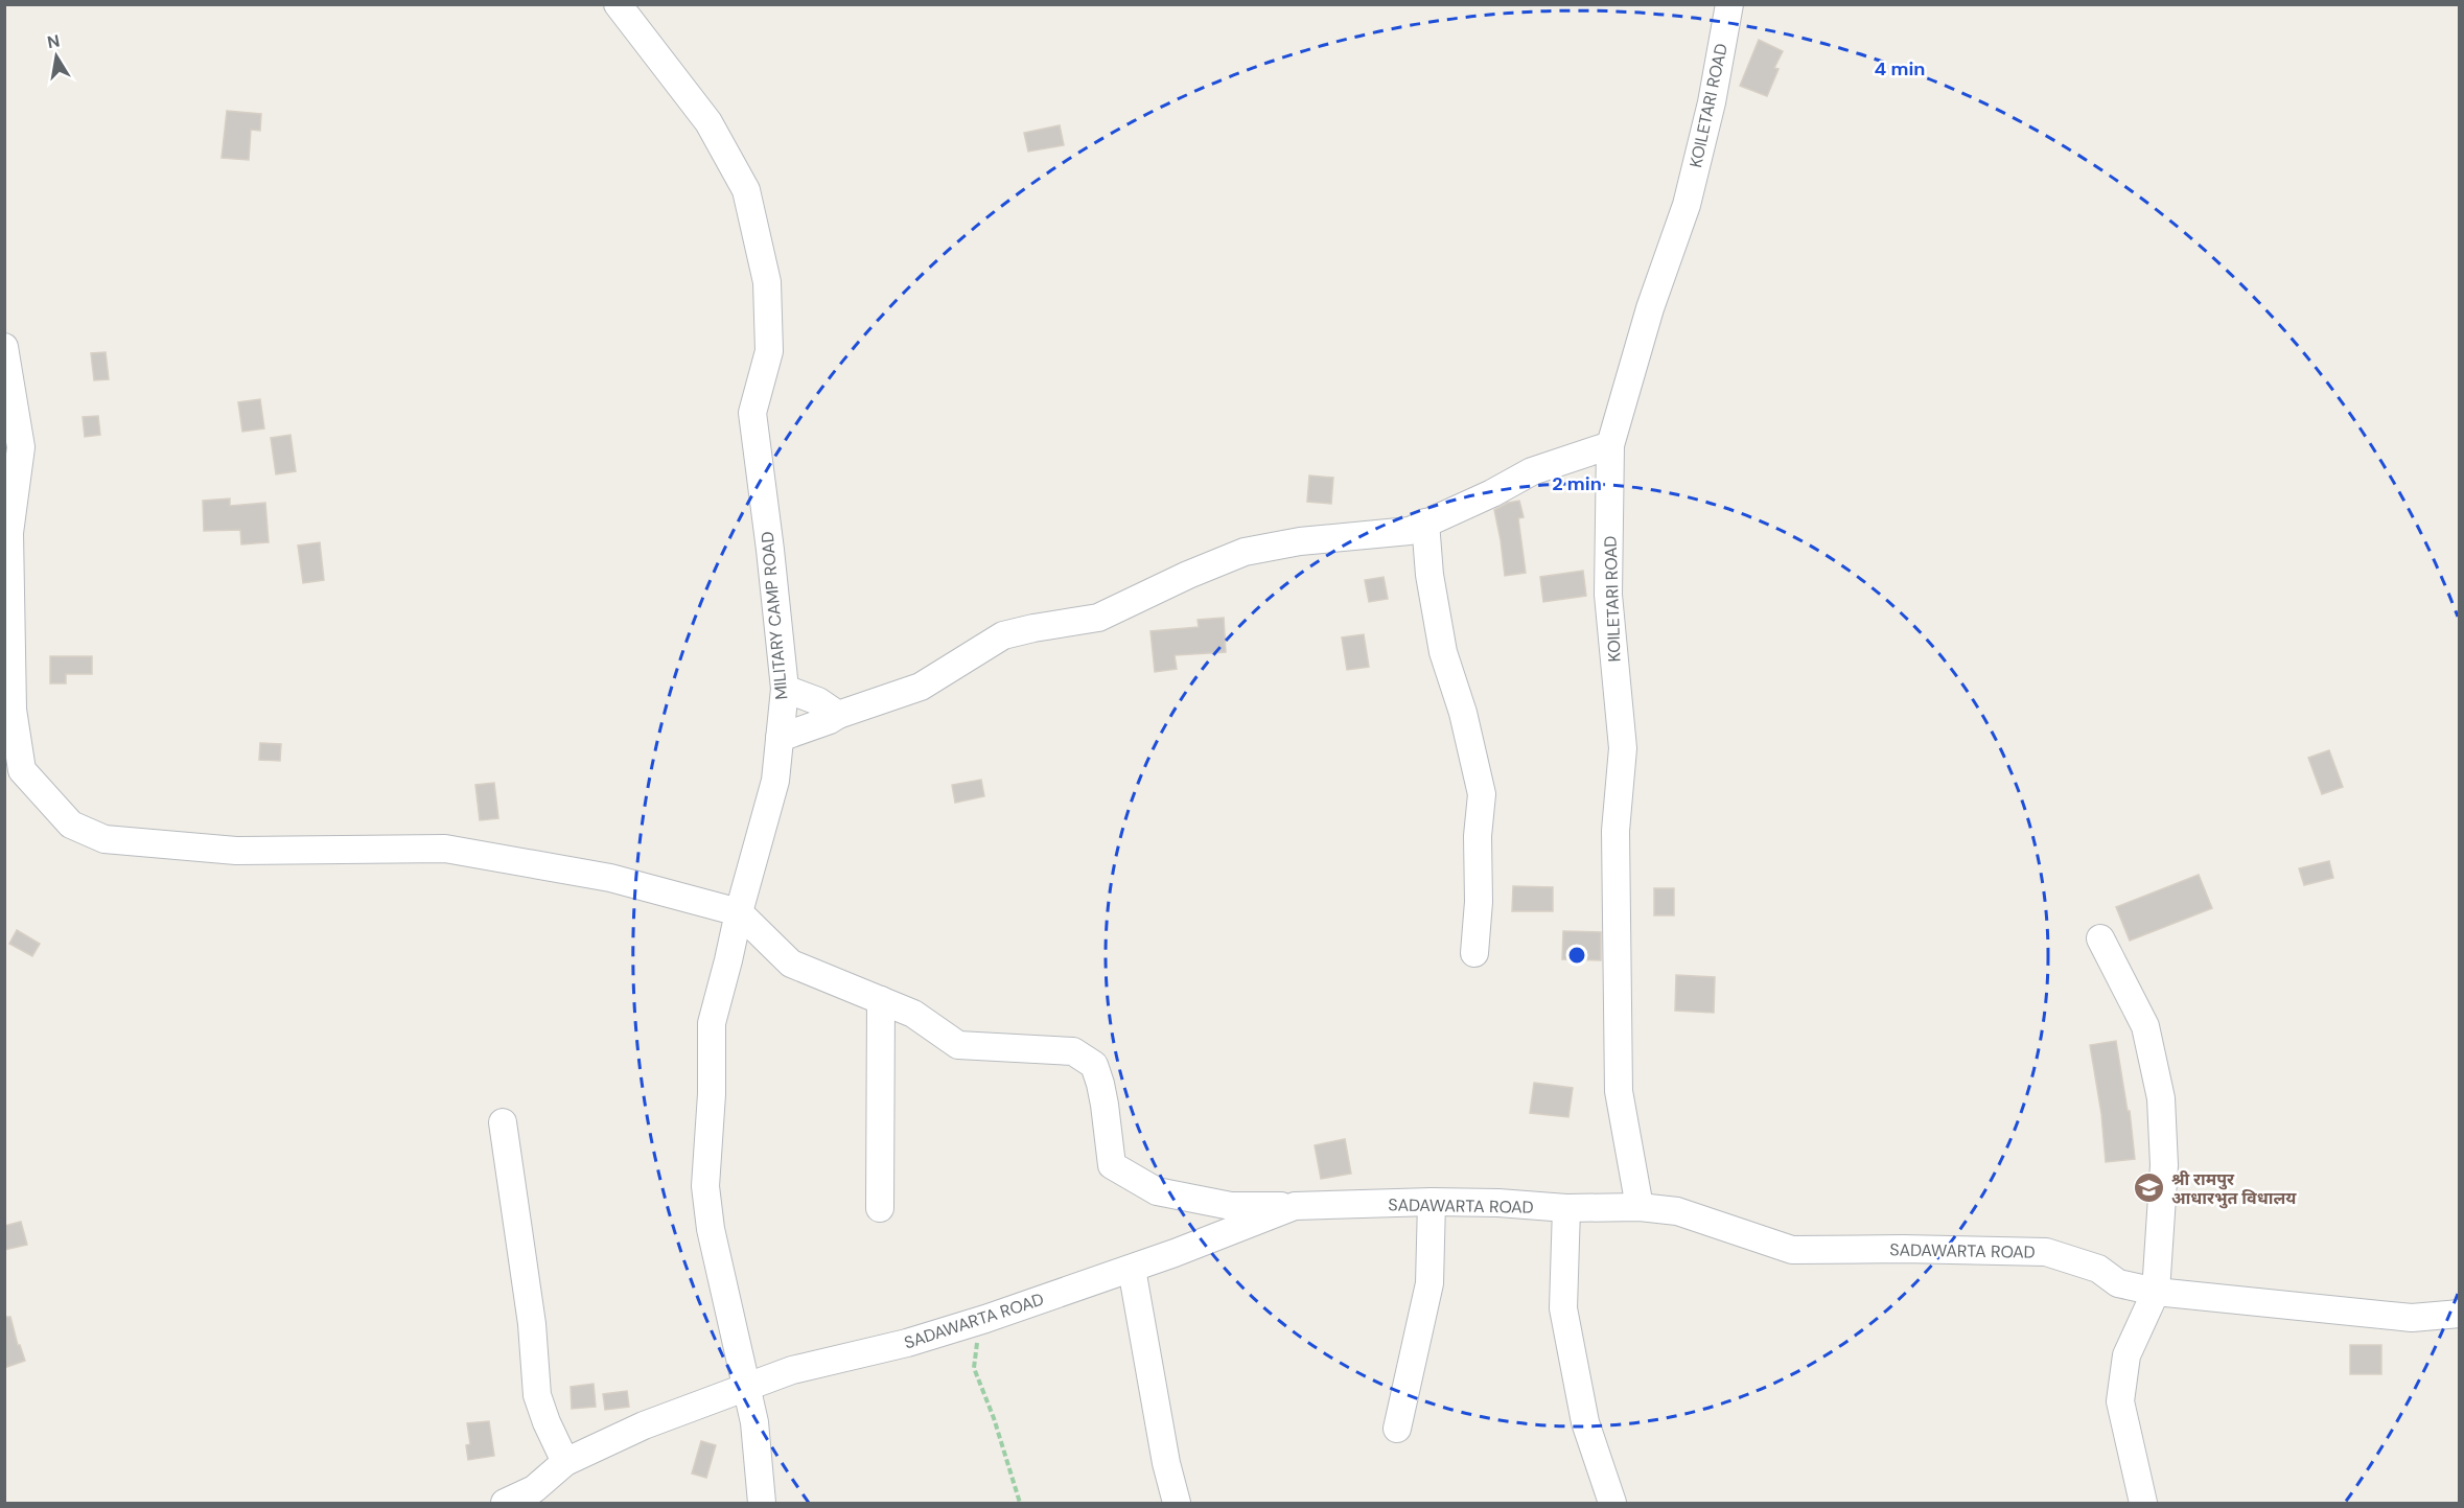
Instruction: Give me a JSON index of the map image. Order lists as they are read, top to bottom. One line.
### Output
{"streets":{"street":["KOILETARI ROAD","MILITARY CAMP ROAD","SADAWARTA ROAD"]},"crossings":[["KOILETARI ROAD","SADAWARTA ROAD"],["MILITARY CAMP ROAD","SADAWARTA ROAD"]],"places":{"school or university":["श्री रामपुर आधारभुत विधालय"]},"north":"top","rings":["4 min","2 min"]}
